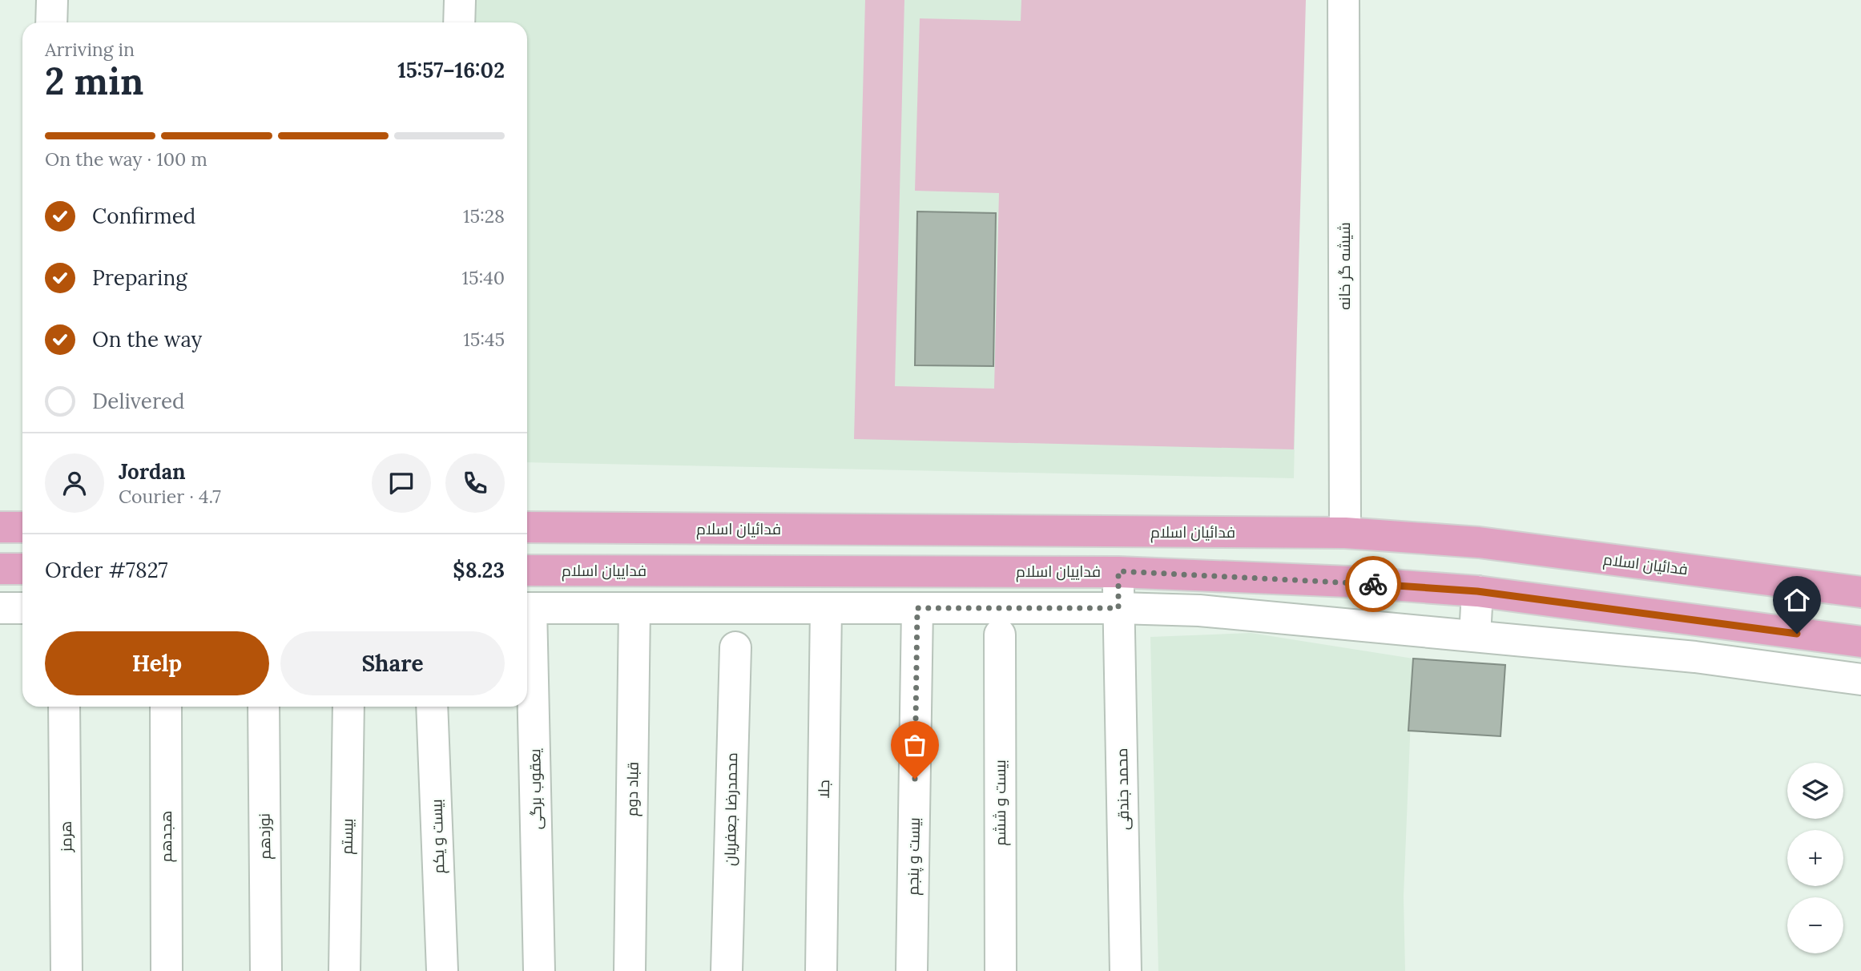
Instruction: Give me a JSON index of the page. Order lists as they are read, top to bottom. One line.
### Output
{"streets":{"main road":["فدائیان اسلام","فداییان اسلام"],"street":["شیشه گر خانه","یعقوب برگی","قباد دوم","جلا","محمد جندقی","بیست و ششم","محمدرضا جعفریان","هرمز","هجدهم","نوزدهم","بیستم","بیست و یکم","بیست و پنجم"]},"crossings":[["شیشه گر خانه","فدائیان اسلام"],["فداییان اسلام","محمد جندقی"]],"page":{"heading":["2 min","Arriving in","15:57–16:02"],"panel":["Jordan","Courier · 4.7","Order #7827","$8.23"],"bar":"On the way · 100 m","list":[["Confirmed","15:28"],["Preparing","15:40"],["On the way","15:45"],"Delivered"],"buttons":["Help","Share"],"map_buttons":["+","−"]}}
